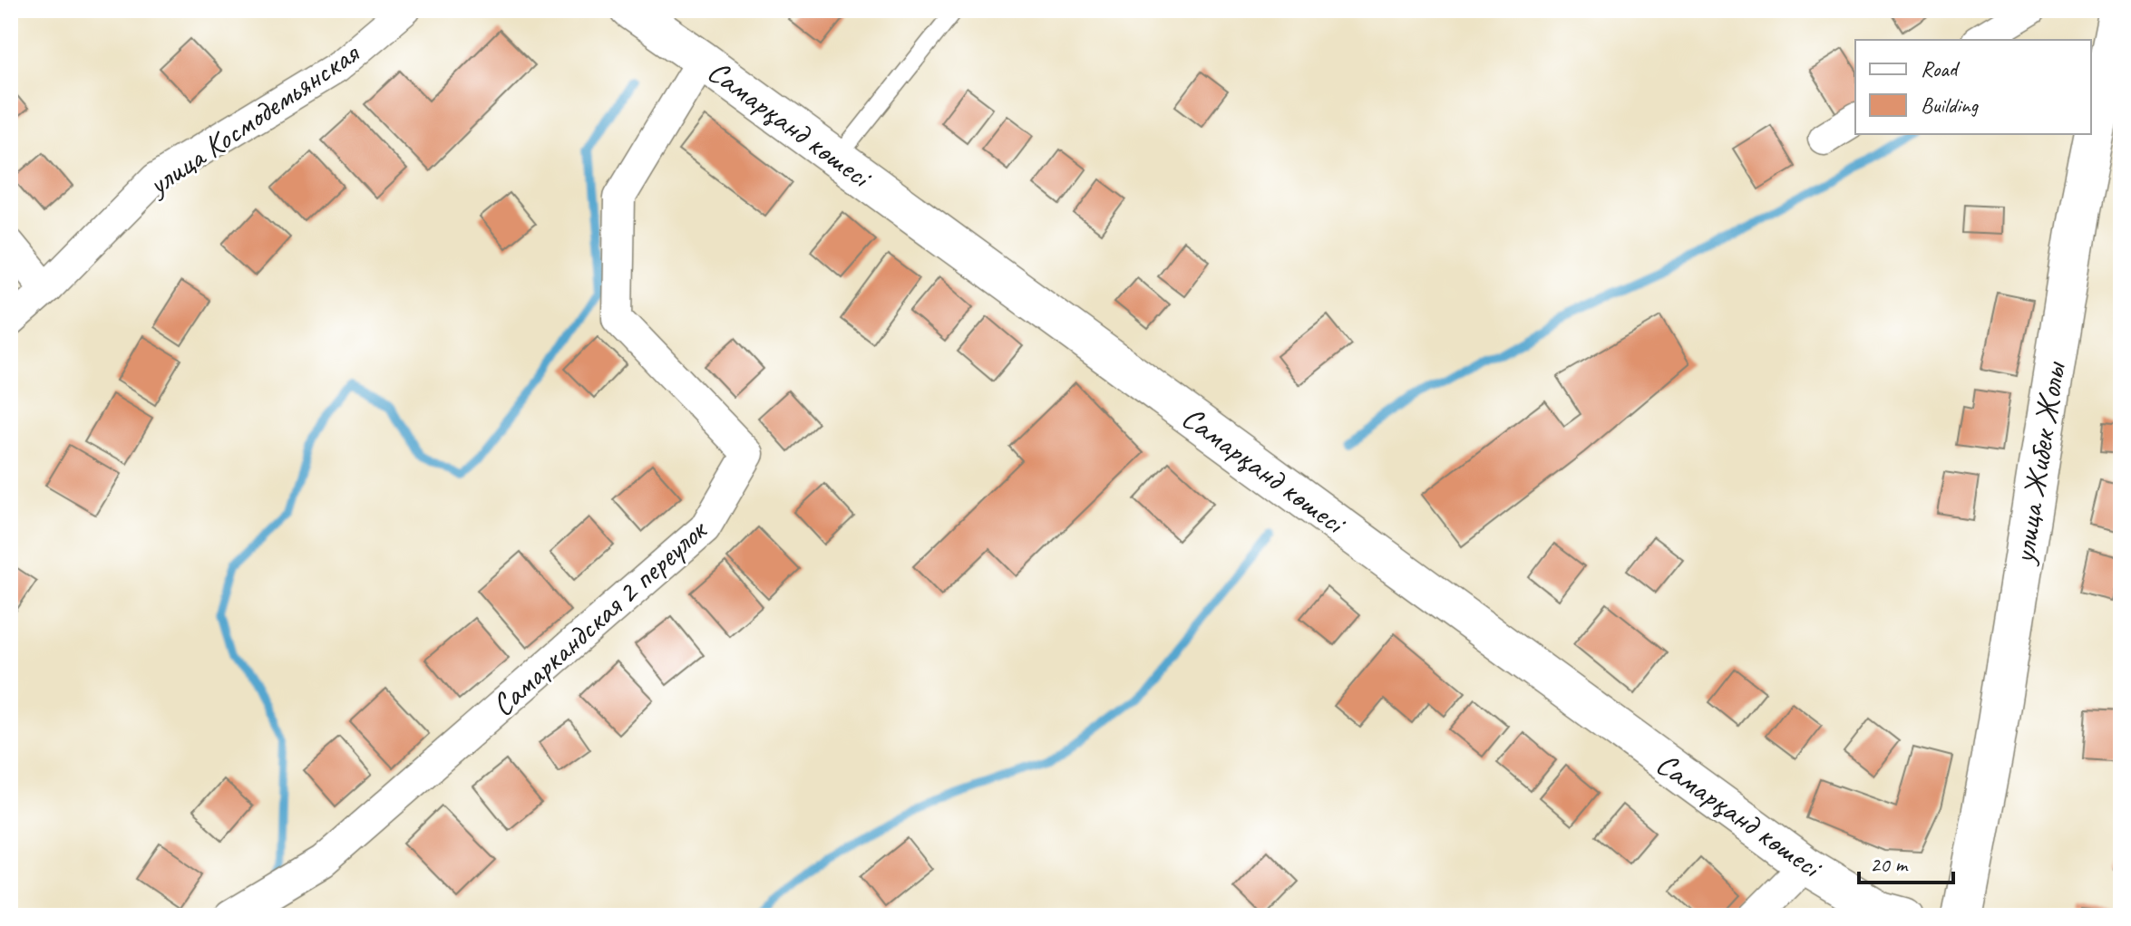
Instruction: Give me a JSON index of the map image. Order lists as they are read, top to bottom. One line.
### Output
{"streets":{"main road":["улица Жибек Жолы"],"street":["улица Космодемьянская","Самарқанд көшесі","Самаркандская 2 переулок"]},"crossings":[["Самарқанд көшесі","Самаркандская 2 переулок"]],"legend":["Road","Building"],"scale_bar":"20 m"}
